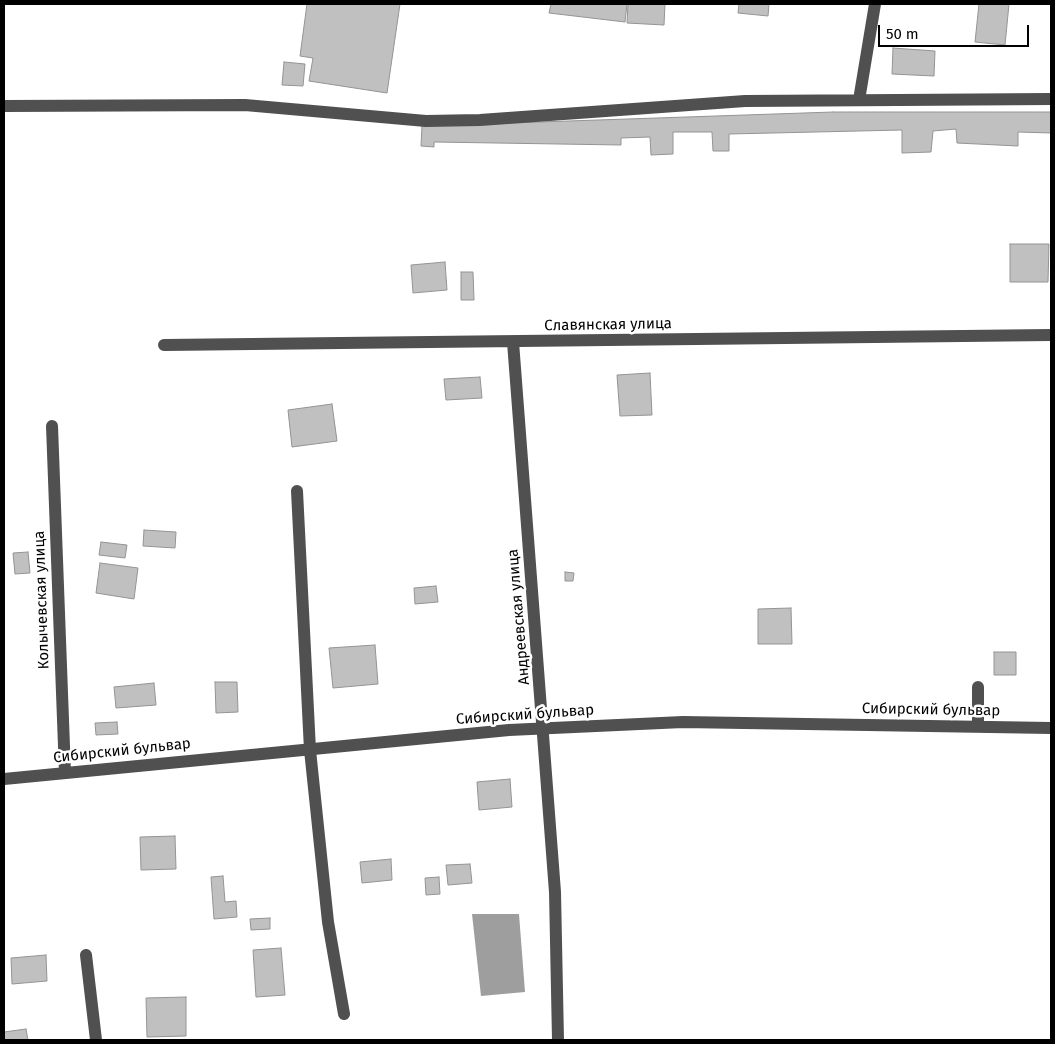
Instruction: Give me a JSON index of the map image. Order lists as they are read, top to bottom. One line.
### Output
{"streets":{"street":["Славянская улица","Колычевская улица","Андреевская улица","Сибирский бульвар"]},"crossings":[["Славянская улица","Андреевская улица"],["Колычевская улица","Сибирский бульвар"],["Андреевская улица","Сибирский бульвар"]],"scale_bar":"50 m"}
